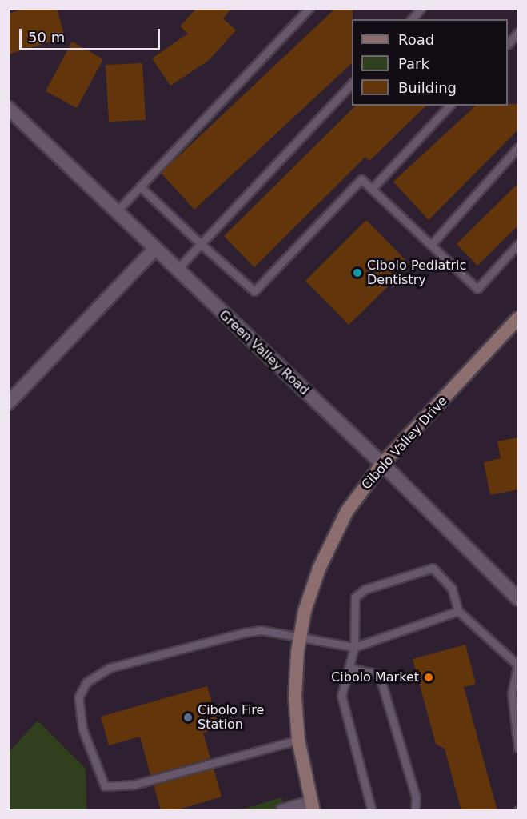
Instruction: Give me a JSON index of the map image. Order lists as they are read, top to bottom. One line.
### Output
{"streets":{"main road":["Cibolo Valley Drive"],"street":["Green Valley Road"]},"crossings":[["Green Valley Road","Cibolo Valley Drive"]],"places":["Cibolo Pediatric Dentistry","Cibolo Market","Cibolo Fire Station"],"legend":["Road","Park","Building"],"scale_bar":"50 m"}
